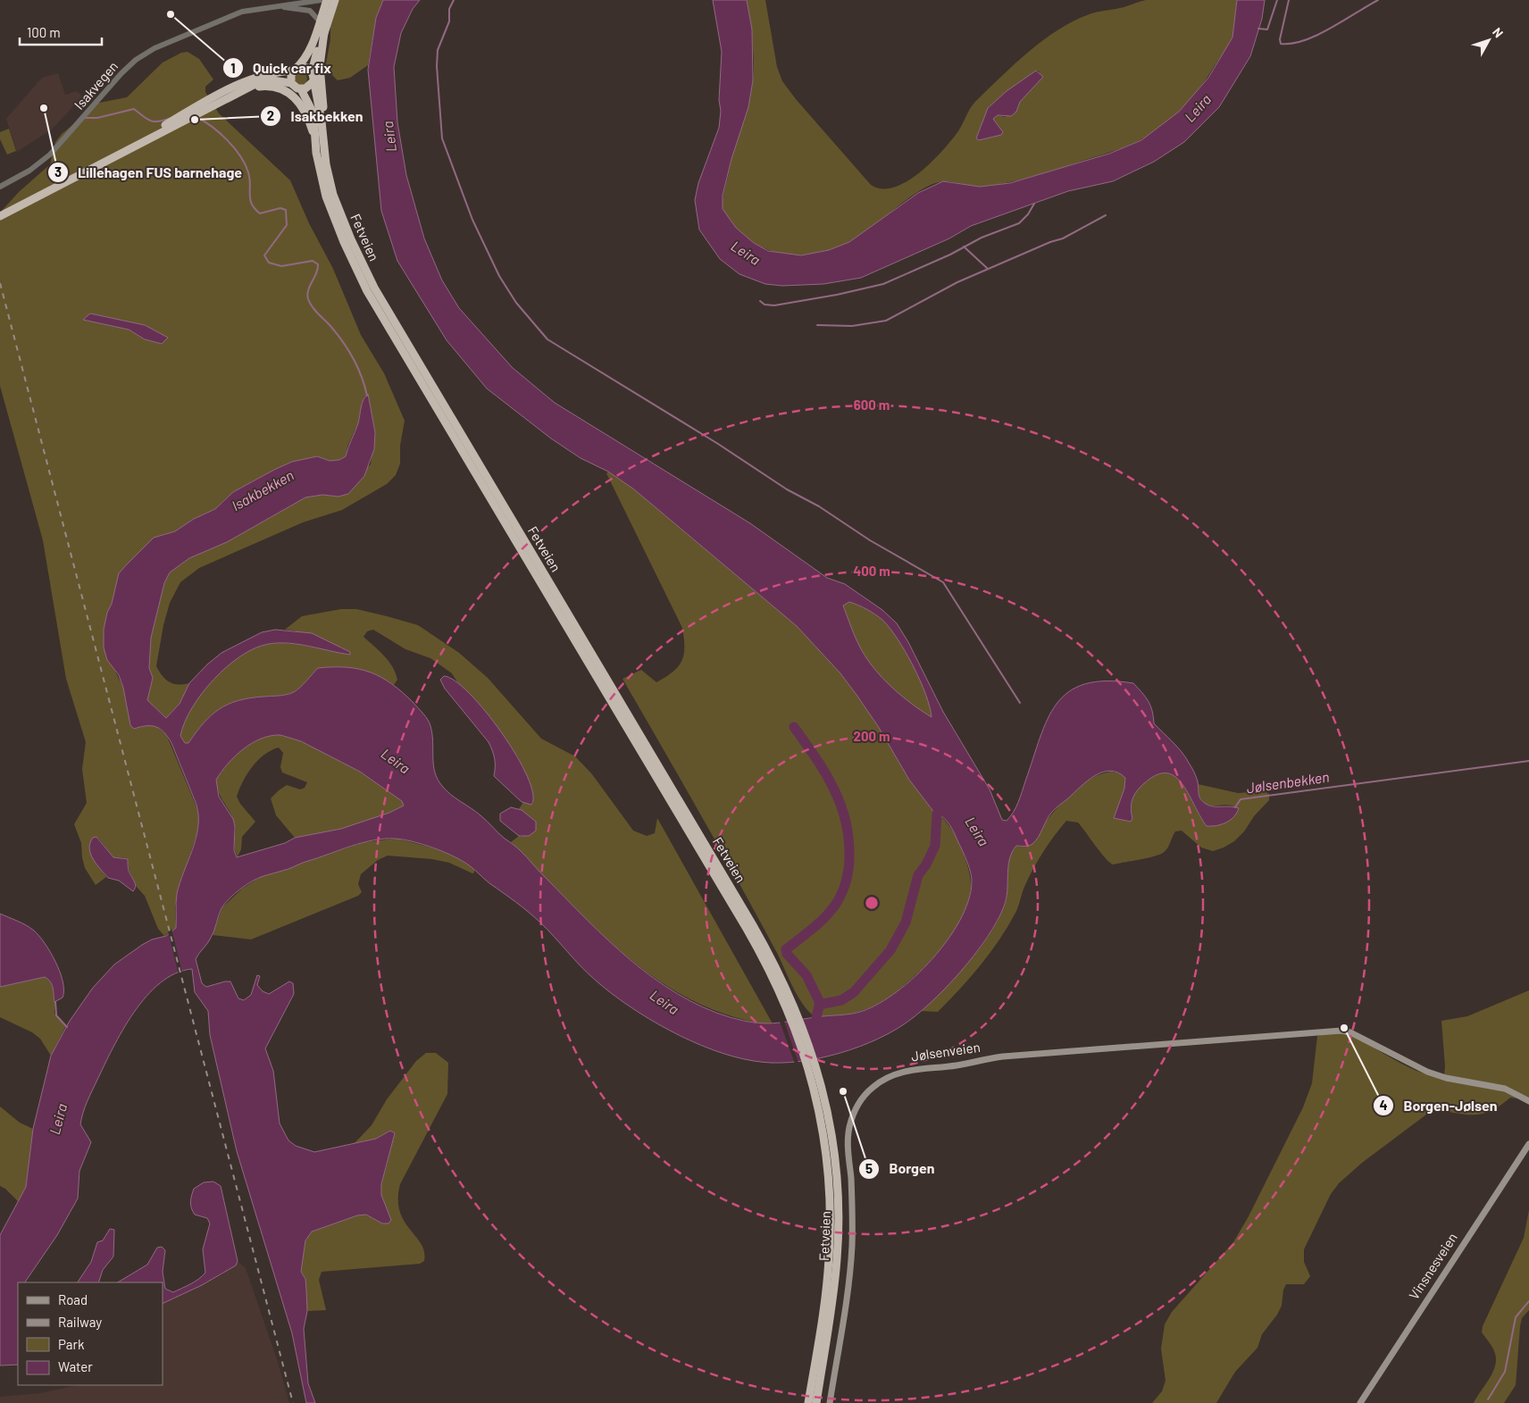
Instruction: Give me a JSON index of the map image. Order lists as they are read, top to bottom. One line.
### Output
{"streets":{"highway":["Fetveien"],"main road":["Jølsenveien","Vinsnesveien"],"street":["Isakvegen"]},"water":["Leira","Isakbekken","Jølsenbekken"],"places":["Quick car fix","Lillehagen FUS barnehage","Isakbekken","Borgen-Jølsen","Borgen"],"legend":["Road","Railway","Park","Water"],"scale_bar":"100 m","north":"top right","rings":["600 m","400 m","200 m"]}
